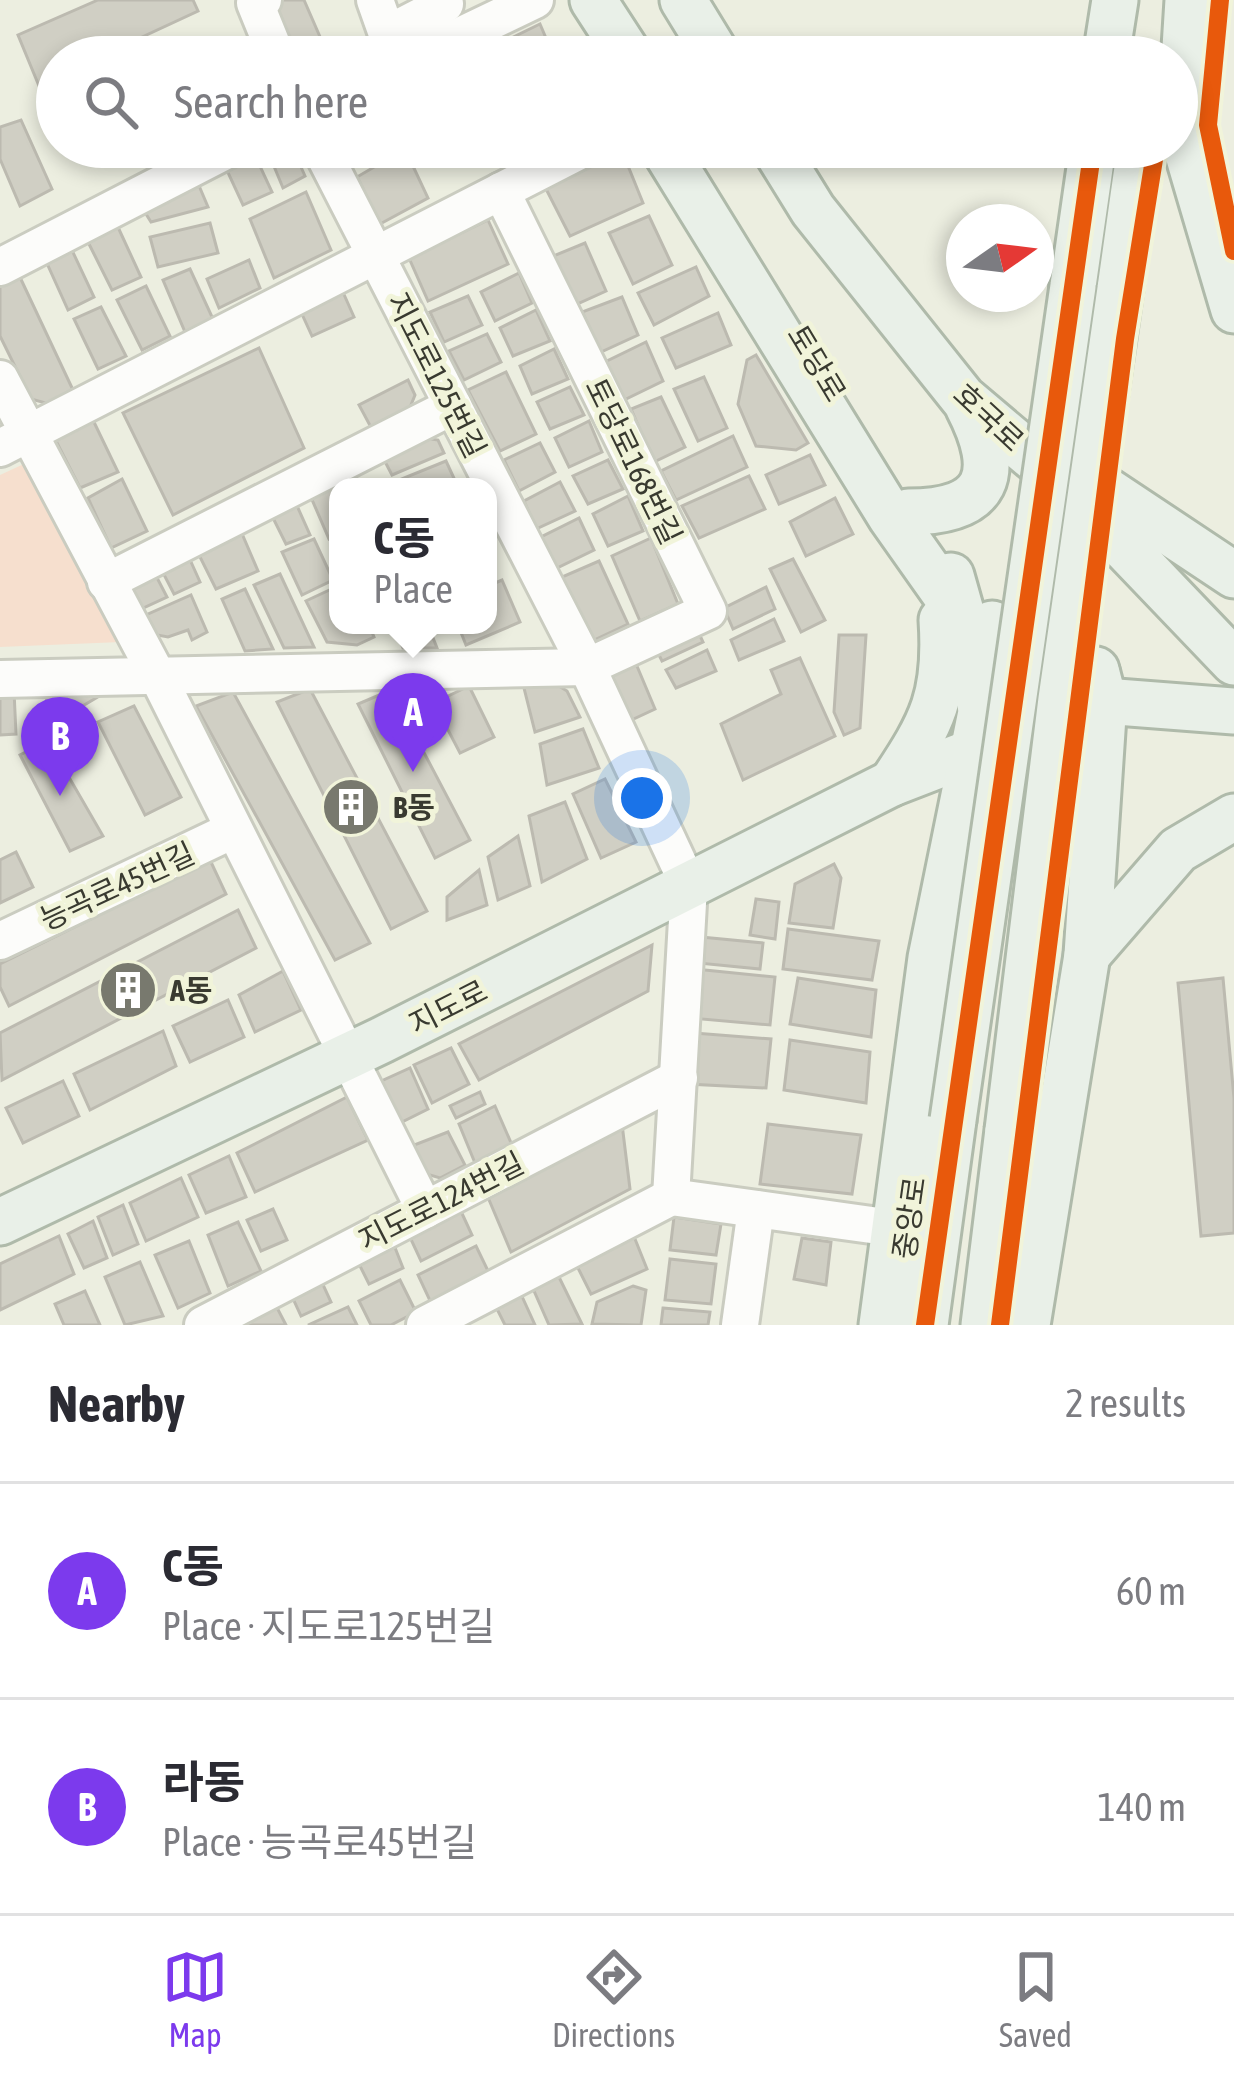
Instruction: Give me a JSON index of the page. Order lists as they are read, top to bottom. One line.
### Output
{"streets":{"main road":["토당로","호국로","지도로","중앙로"],"street":["지도로125번길","토당로168번길","능곡로45번길","지도로124번길"]},"crossings":[["토당로","지도로"],["지도로125번길","토당로168번길"],["지도로125번길","지도로"]],"places":{"building":["B동","A동"]},"north":"right","page":{"search":"Search here","popup":["C동","Place"],"pins":["A","B"],"heading":["Nearby","2 results"],"list":[{"mark":"A","name":"C동","note":"Place · 지도로125번길","value":"60 m"},{"mark":"B","name":"라동","note":"Place · 능곡로45번길","value":"140 m"}],"nav":["Map","Directions","Saved"]}}
